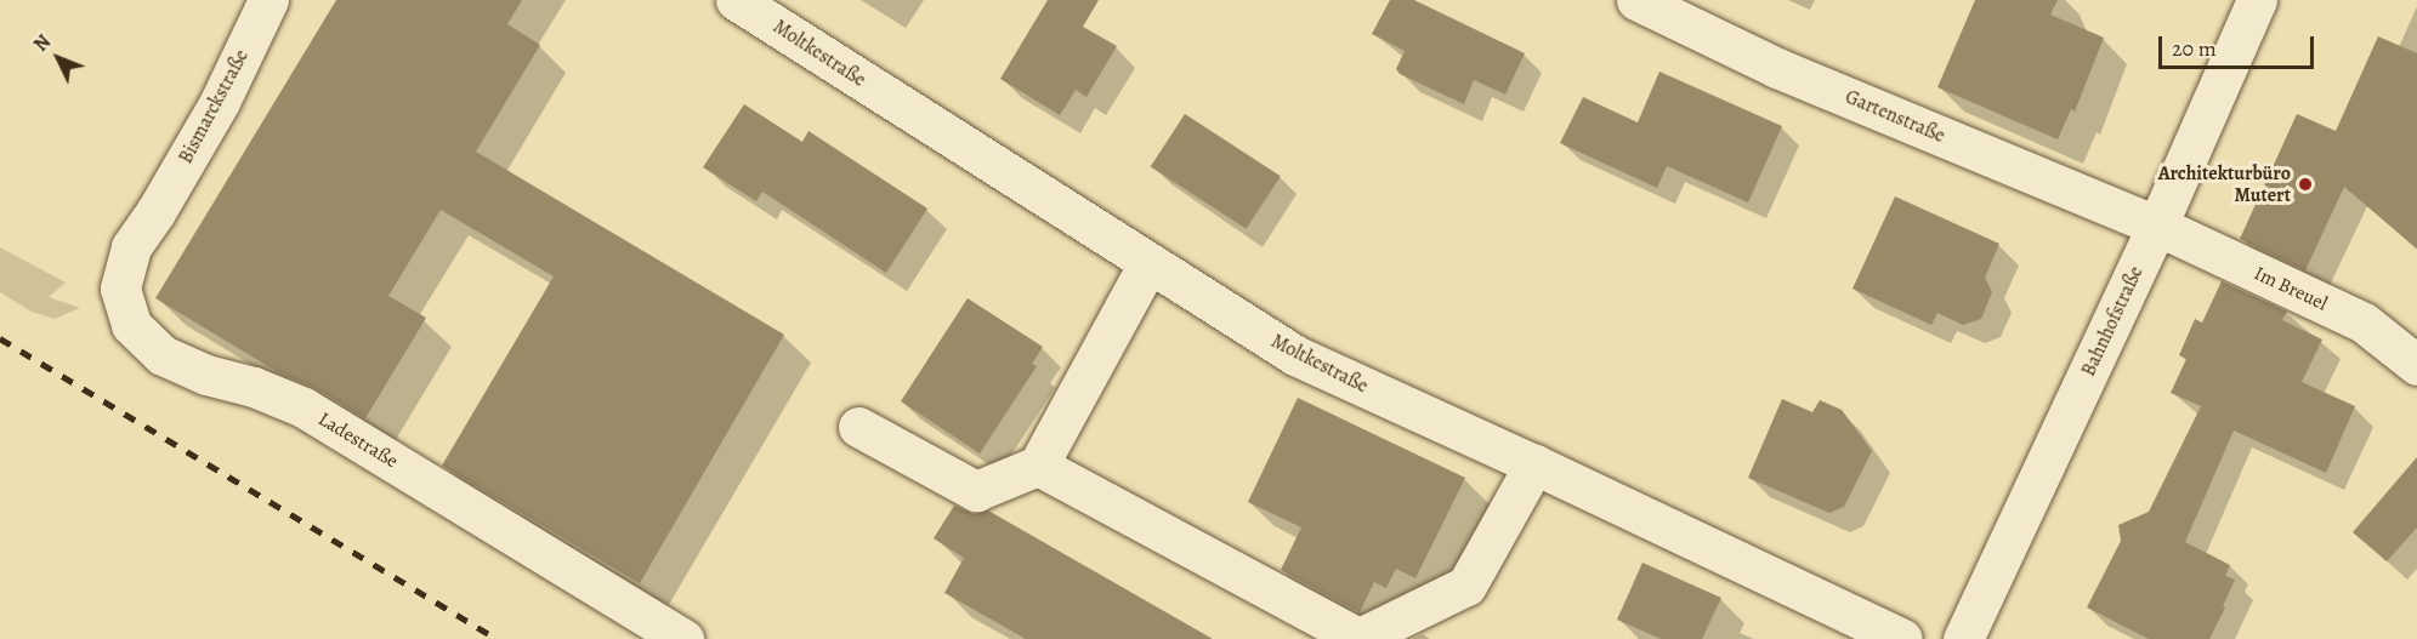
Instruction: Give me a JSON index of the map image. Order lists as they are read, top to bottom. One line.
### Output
{"streets":{"street":["Moltkestraße","Bismarckstraße","Gartenstraße","Im Breuel","Bahnhofstraße","Ladestraße"]},"crossings":[["Bismarckstraße","Ladestraße"],["Gartenstraße","Im Breuel"],["Gartenstraße","Bahnhofstraße"],["Im Breuel","Bahnhofstraße"]],"places":["Architekturbüro Mutert"],"scale_bar":"20 m","north":"top left"}
